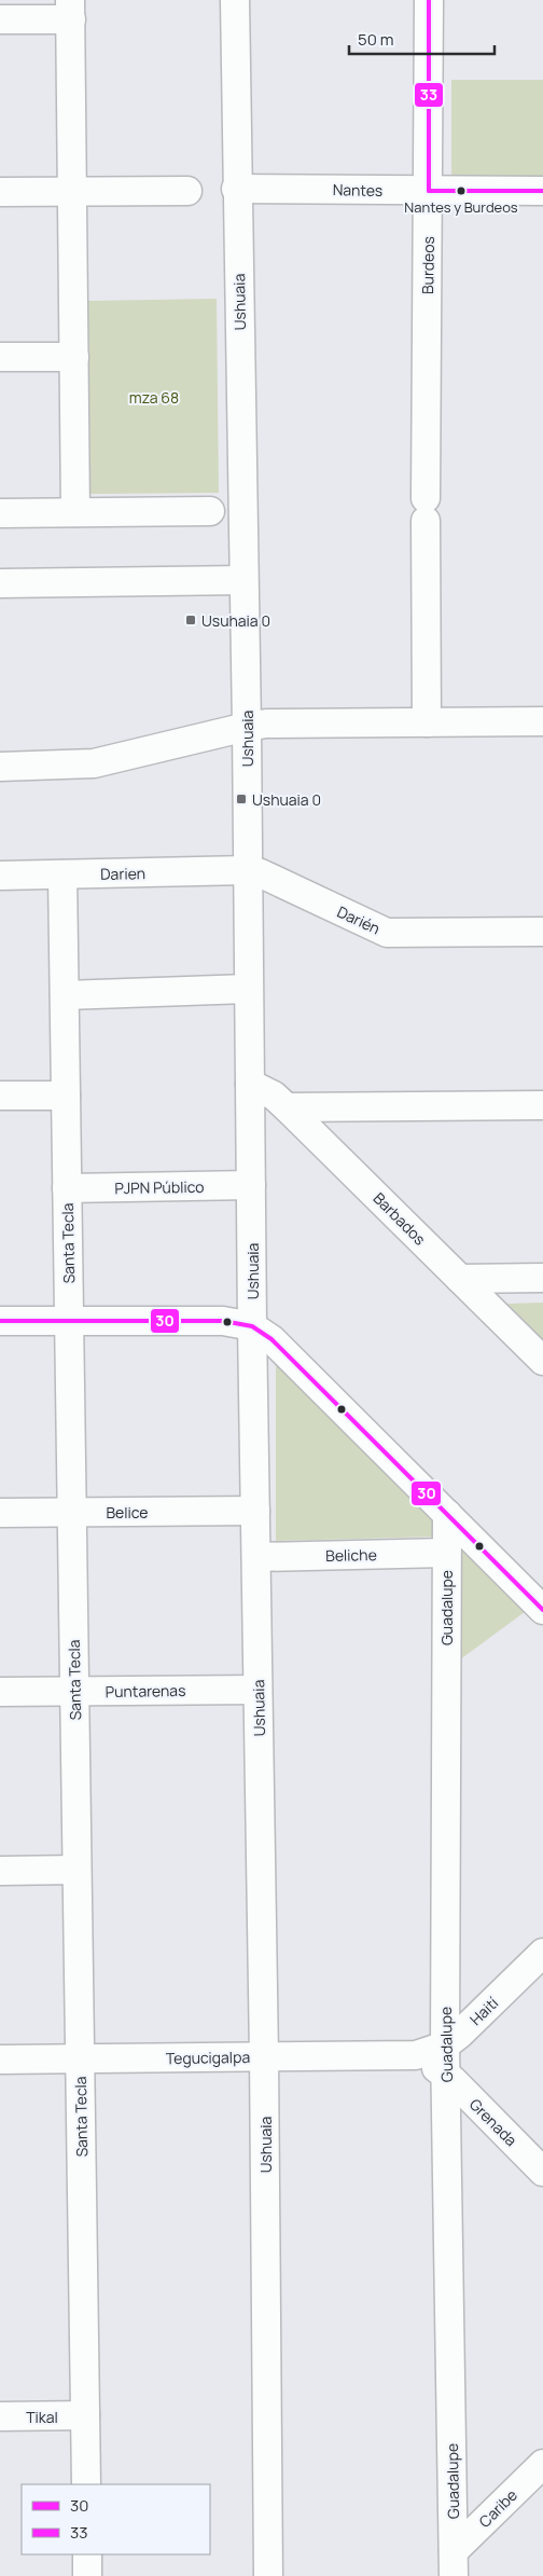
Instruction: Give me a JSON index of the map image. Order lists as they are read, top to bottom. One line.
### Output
{"streets":{"street":["Nantes","Burdeos","Ushuaia","Darien","Darién","PJPN Público","Barbados","Santa Tecla","Belice","Beliche","Guadalupe","Puntarenas","Haití","Tegucigalpa","Grenada","Tikal","Caribe"]},"crossings":[["Nantes","Burdeos"],["Nantes","Ushuaia"],["Ushuaia","Darien"],["Ushuaia","Darién"],["Ushuaia","PJPN Público"],["Ushuaia","Barbados"],["Ushuaia","Belice"],["Ushuaia","Beliche"],["Ushuaia","Puntarenas"],["Ushuaia","Tegucigalpa"],["Darien","Darién"],["Darien","Santa Tecla"],["PJPN Público","Santa Tecla"],["Santa Tecla","Belice"],["Santa Tecla","Puntarenas"],["Santa Tecla","Tegucigalpa"],["Santa Tecla","Tikal"],["Beliche","Guadalupe"],["Guadalupe","Haití"],["Guadalupe","Grenada"],["Guadalupe","Caribe"],["Haití","Tegucigalpa"],["Haití","Grenada"],["Tegucigalpa","Grenada"]],"parks":["mza 68"],"places":{"other":["Nantes y Burdeos"],"transit":["Usuhaia 0","Ushuaia 0"]},"lines":["transit line 33","transit line 30"],"legend":["30","33"],"scale_bar":"50 m"}
